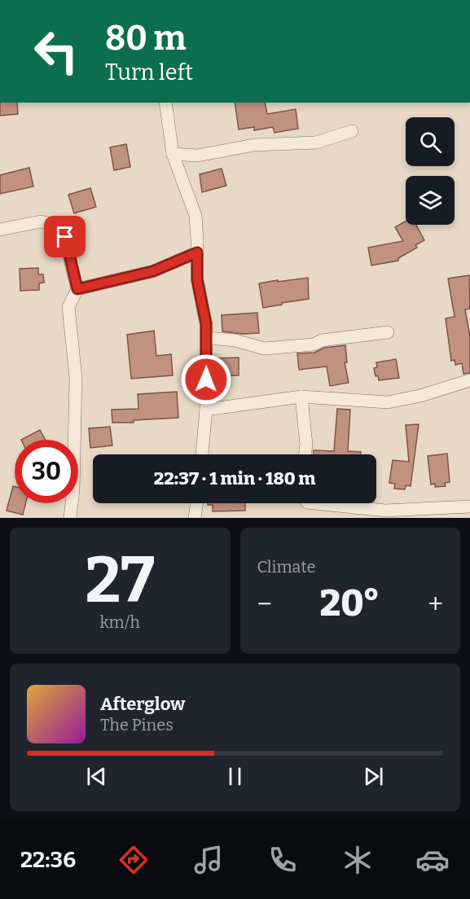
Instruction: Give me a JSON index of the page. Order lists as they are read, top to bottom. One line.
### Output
{"page":{"turn":["80 m","Turn left"],"limit":"30","trip":"22:37 · 1 min · 180 m","tile":[["27","km/h"],"Climate"],"heat":["−","20°","+"],"song":["Afterglow","The Pines"],"tabs":"22:36"}}
